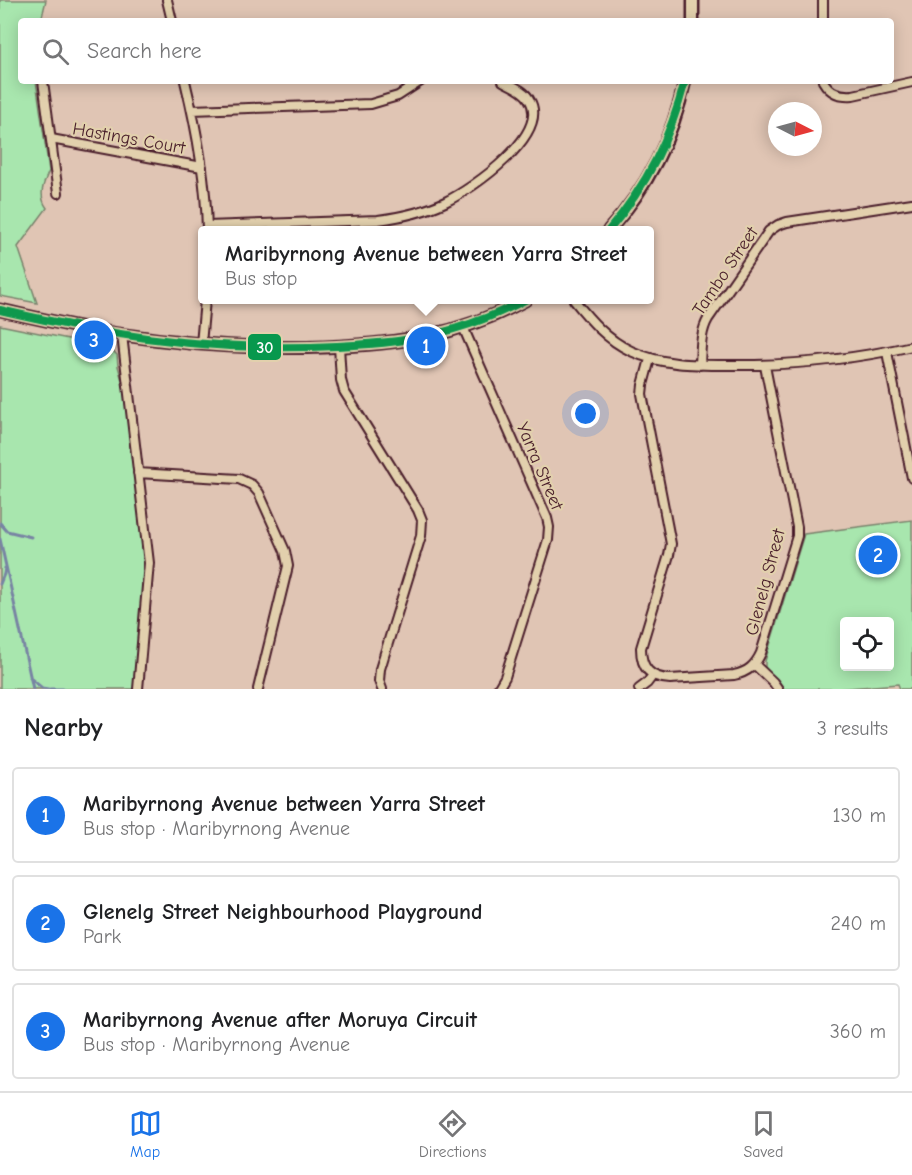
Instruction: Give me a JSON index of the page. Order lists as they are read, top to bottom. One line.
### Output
{"streets":{"street":["Hastings Court","Tambo Street","Yarra Street","Glenelg Street"]},"lines":["transit line 30"],"north":"right","page":{"search":"Search here","popup":["Maribyrnong Avenue between Yarra Street","Bus stop"],"pins":["3","1","2"],"heading":["Nearby","3 results"],"list":[{"mark":"1","name":"Maribyrnong Avenue between Yarra Street","note":"Bus stop · Maribyrnong Avenue","value":"130 m"},{"mark":"2","name":"Glenelg Street Neighbourhood Playground","note":"Park","value":"240 m"},{"mark":"3","name":"Maribyrnong Avenue after Moruya Circuit","note":"Bus stop · Maribyrnong Avenue","value":"360 m"}],"nav":["Map","Directions","Saved"]}}
